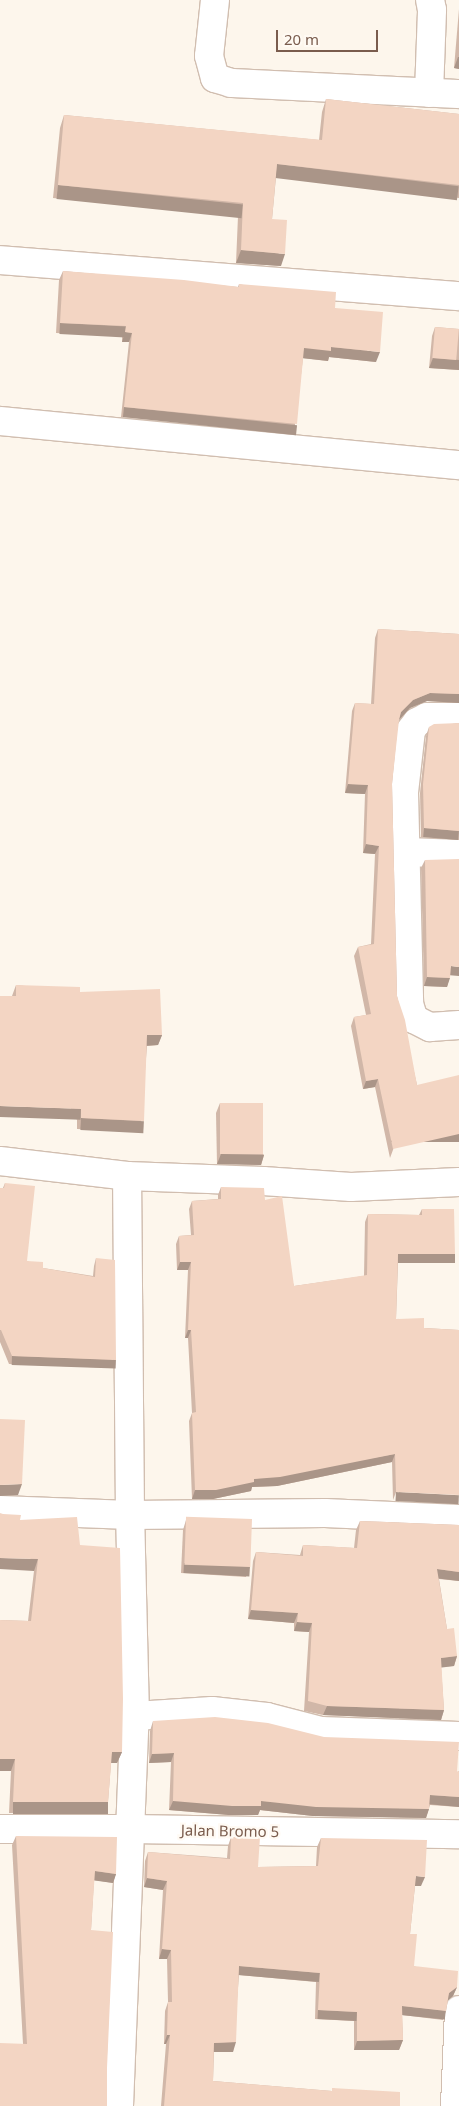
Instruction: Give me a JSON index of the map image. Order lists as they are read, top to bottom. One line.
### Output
{"streets":{"street":["Jalan Bromo 5"]},"scale_bar":"20 m"}
